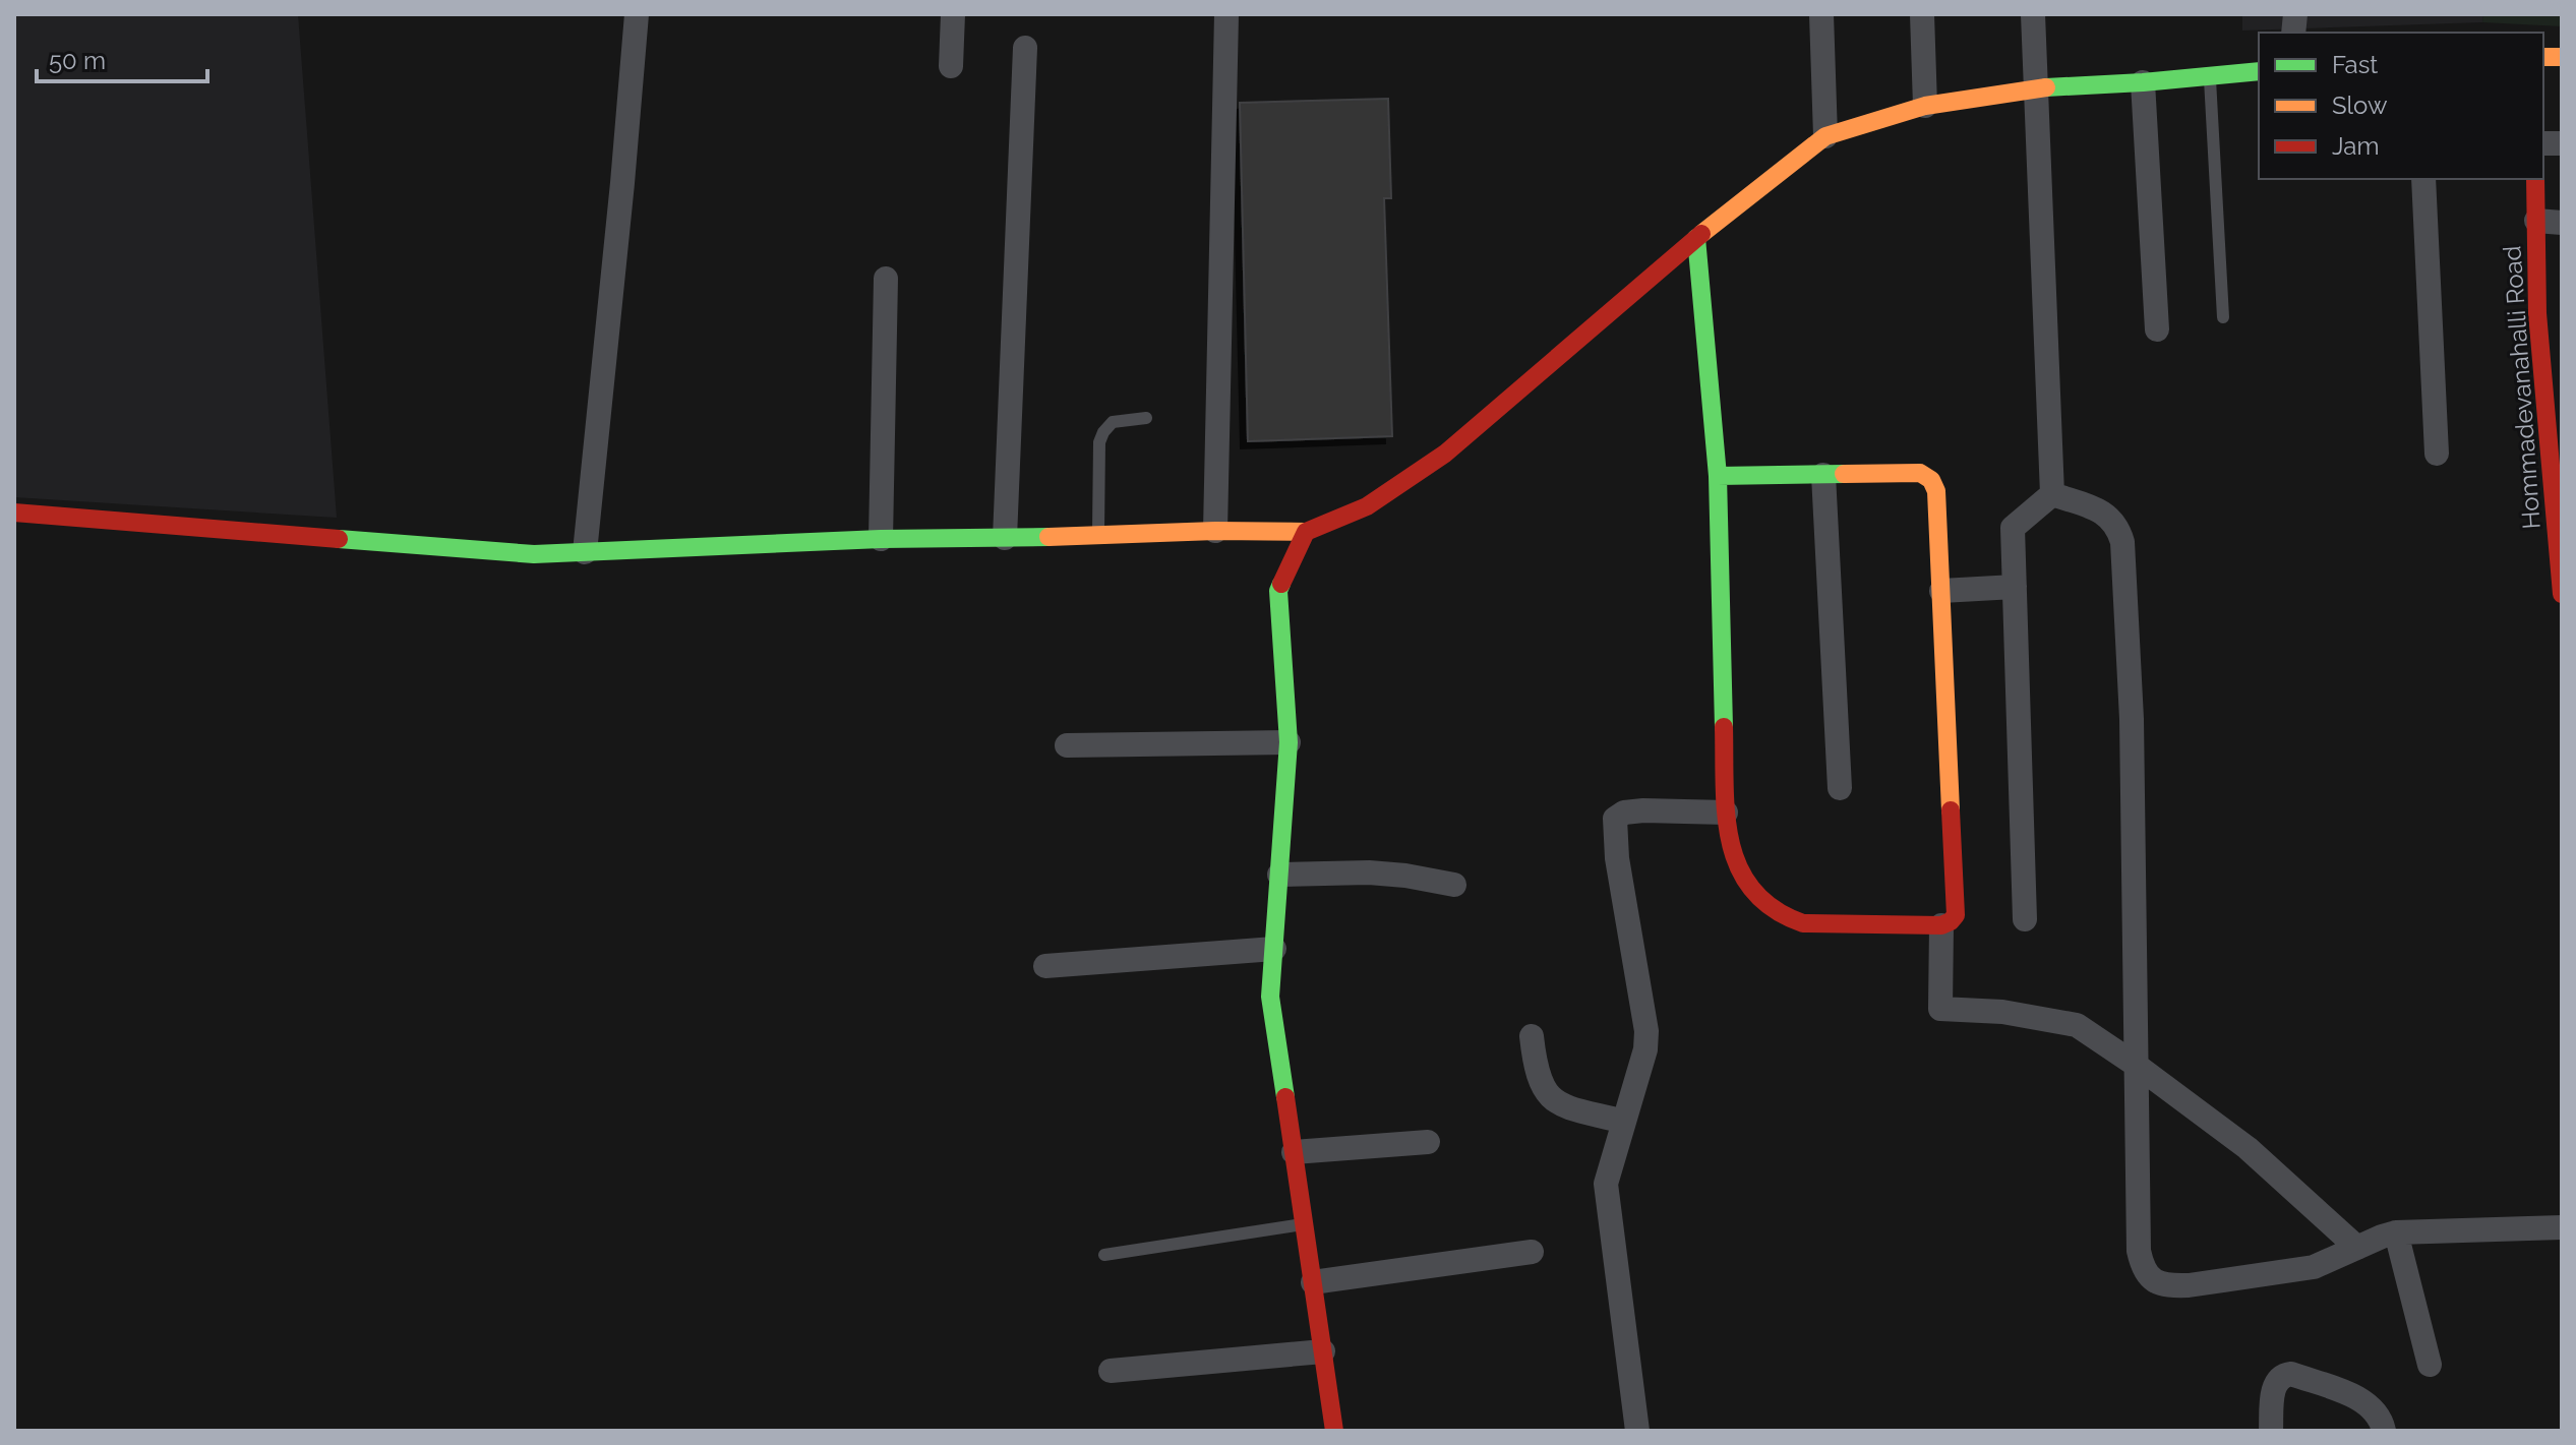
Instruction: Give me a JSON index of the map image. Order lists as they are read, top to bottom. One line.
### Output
{"streets":{"street":["Hommadevanahalli Road"]},"legend":["Fast","Slow","Jam"],"scale_bar":"50 m"}
